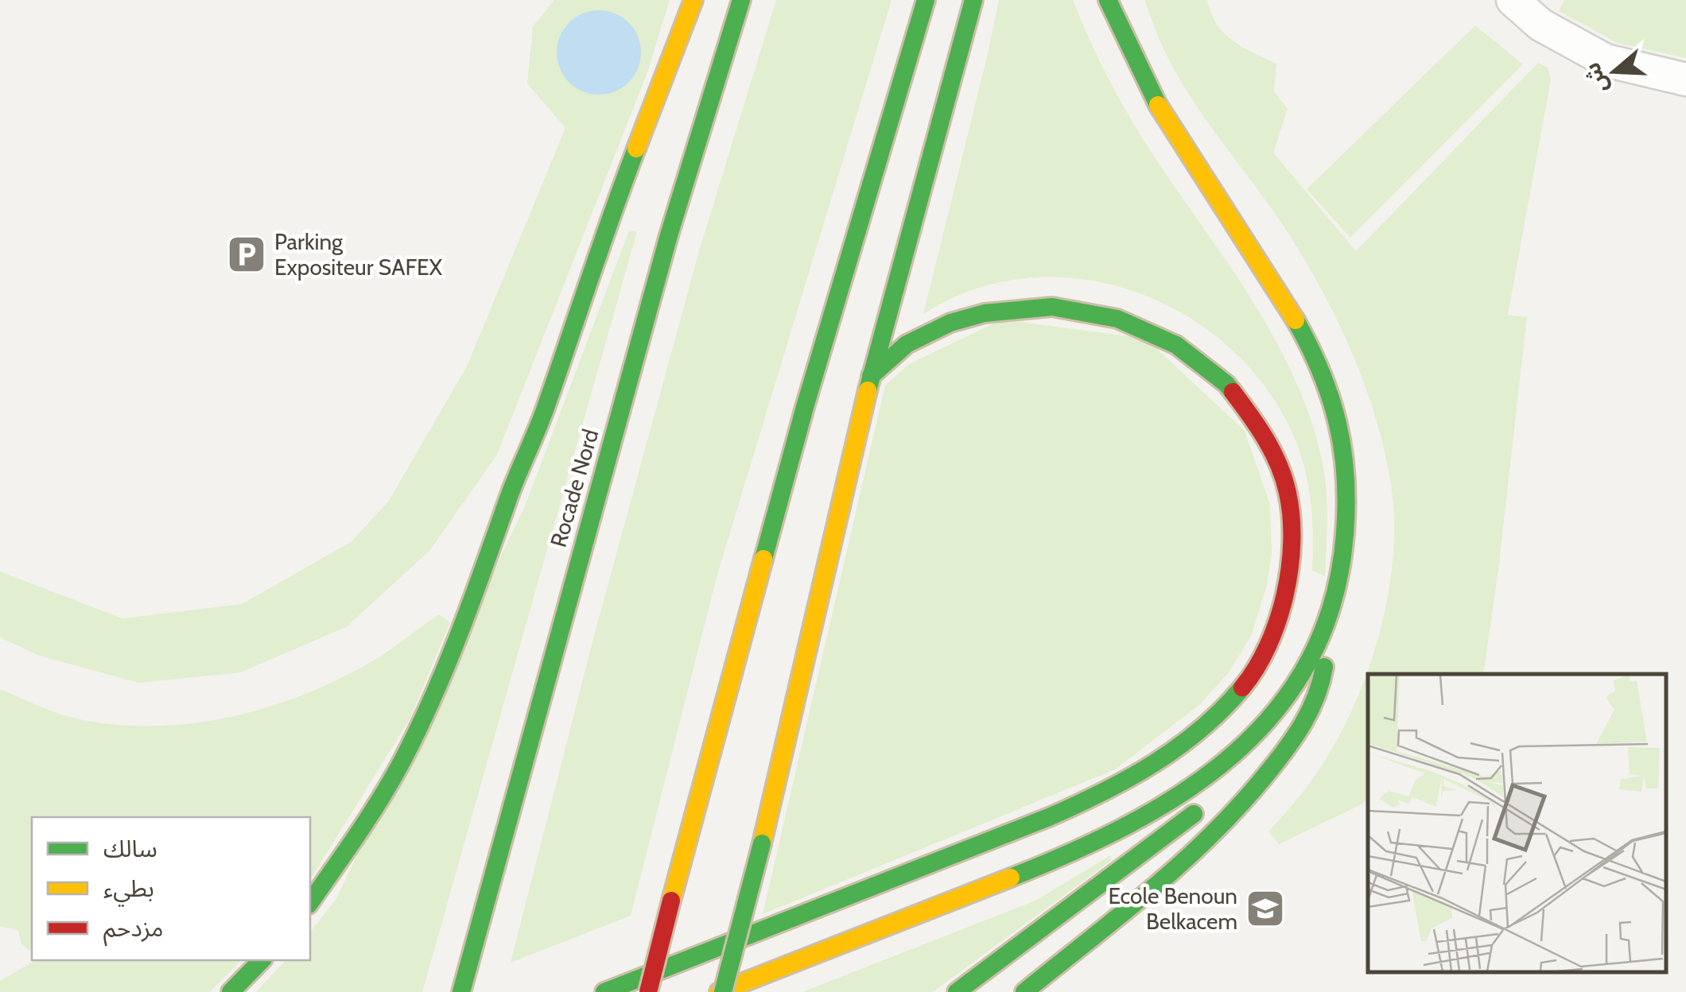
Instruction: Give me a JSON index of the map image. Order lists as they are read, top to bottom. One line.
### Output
{"streets":{"highway":["Rocade Nord"]},"places":{"parking":["Parking Expositeur SAFEX"],"school or university":["Ecole Benoun Belkacem"]},"legend":["سالك","بطيء","مزدحم"],"north":"left"}
